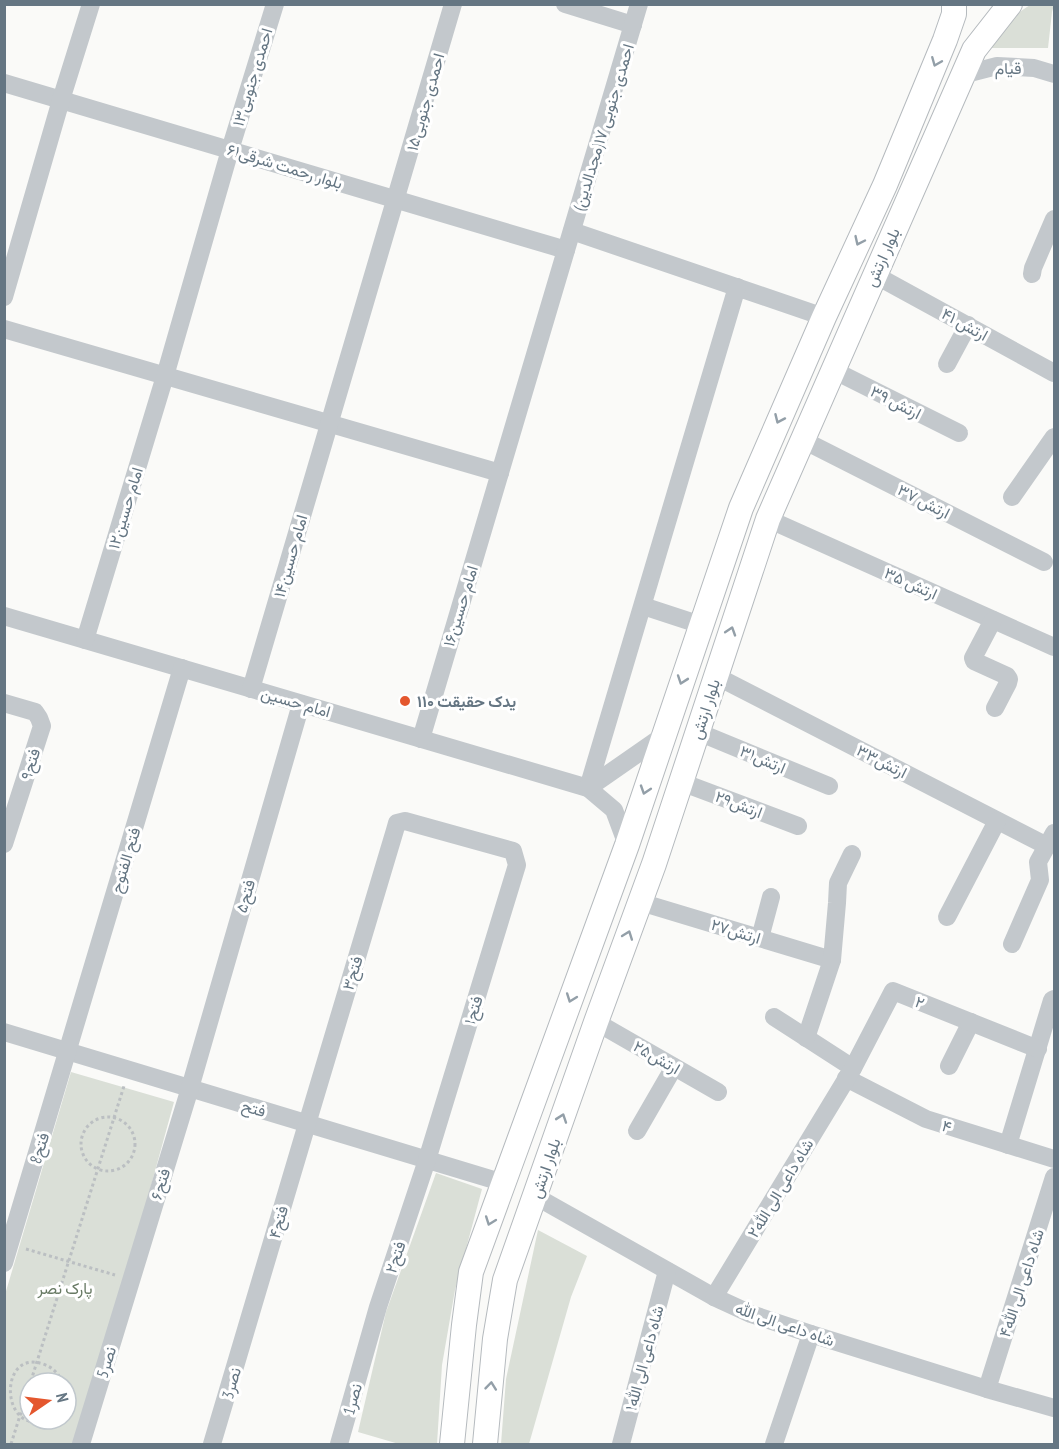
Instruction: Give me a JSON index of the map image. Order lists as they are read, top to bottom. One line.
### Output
{"streets":{"main road":["بلوار ارتش"],"street":["قیام","احمدی جنوبی۱۳","احمدی جنوبی۱۵","احمدی جنوبی ۱۷(مجدالدین)","بلوار رحمت شرقی۶۱","ارتش ۴۱","ارتش ۳۹","ارتش ۳۷","امام حسین۱۲","امام حسین۱۴","ارتش ۳۵","امام حسین۱۶","امام حسین","ارتش۳۱","ارتش۳۳","۹فتح","ارتش۲۹","فتح الفتوح","۵فتح","ارتش۲۷","۳فتح","۲","۱فتح","ارتش۲۵","فتح","۴","8فتح","۶فتح","شاه داعی الی الله۲","فتح۴","۲فتح","شاه داعی الی الله۴","شاه داعی الی الله","شاه داعی الی الله۱","5نصر","3نصر","1نصر"]},"crossings":[["قیام","بلوار ارتش"],["احمدی جنوبی۱۳","بلوار رحمت شرقی۶۱"],["احمدی جنوبی۱۳","امام حسین۱۲"],["احمدی جنوبی۱۵","بلوار رحمت شرقی۶۱"],["احمدی جنوبی۱۵","امام حسین۱۴"],["احمدی جنوبی ۱۷(مجدالدین)","بلوار رحمت شرقی۶۱"],["احمدی جنوبی ۱۷(مجدالدین)","امام حسین۱۶"],["بلوار ارتش","ارتش ۴۱"],["بلوار ارتش","ارتش ۳۹"],["بلوار ارتش","ارتش ۳۷"],["بلوار ارتش","ارتش ۳۵"],["بلوار ارتش","ارتش۳۱"],["بلوار ارتش","ارتش۳۳"],["بلوار ارتش","ارتش۲۹"],["بلوار ارتش","ارتش۲۷"],["بلوار ارتش","ارتش۲۵"],["بلوار ارتش","فتح"],["بلوار ارتش","شاه داعی الی الله"],["امام حسین۱۲","امام حسین"],["امام حسین۱۴","امام حسین"],["امام حسین۱۶","امام حسین"],["امام حسین","فتح الفتوح"],["امام حسین","۵فتح"],["فتح الفتوح","فتح"],["فتح الفتوح","8فتح"],["۵فتح","فتح"],["۵فتح","۶فتح"],["۳فتح","۱فتح"],["۳فتح","فتح"],["۳فتح","فتح۴"],["۲","۴"],["۲","شاه داعی الی الله۲"],["۱فتح","فتح"],["۱فتح","۲فتح"],["فتح","8فتح"],["فتح","۶فتح"],["فتح","فتح۴"],["فتح","۲فتح"],["۴","شاه داعی الی الله۲"],["۶فتح","5نصر"],["شاه داعی الی الله۲","شاه داعی الی الله"],["فتح۴","3نصر"],["۲فتح","1نصر"],["شاه داعی الی الله۴","شاه داعی الی الله"],["شاه داعی الی الله","شاه داعی الی الله۱"]],"parks":["پارک نصر"],"places":["یدک حقیقت ۱۱۰"],"north":"right"}
